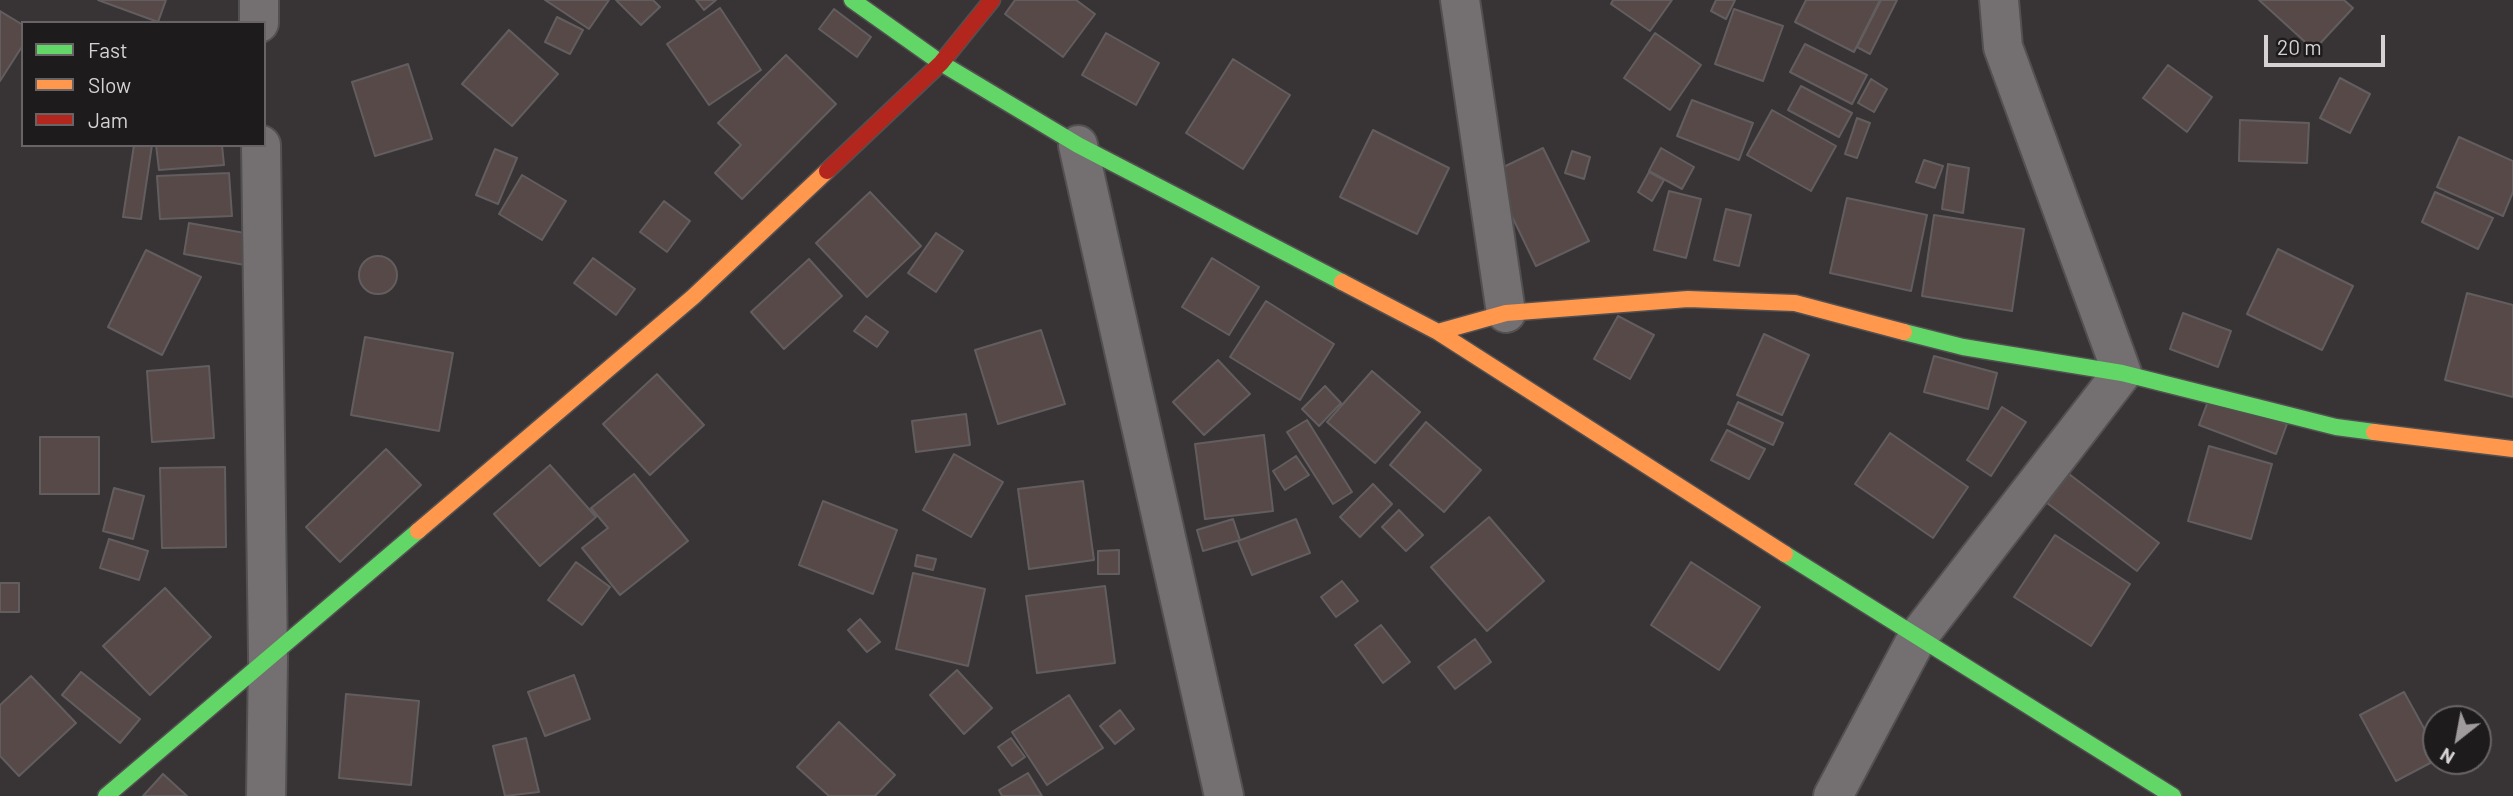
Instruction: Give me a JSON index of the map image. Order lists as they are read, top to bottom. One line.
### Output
{"legend":["Fast","Slow","Jam"],"scale_bar":"20 m","north":"bottom left"}
